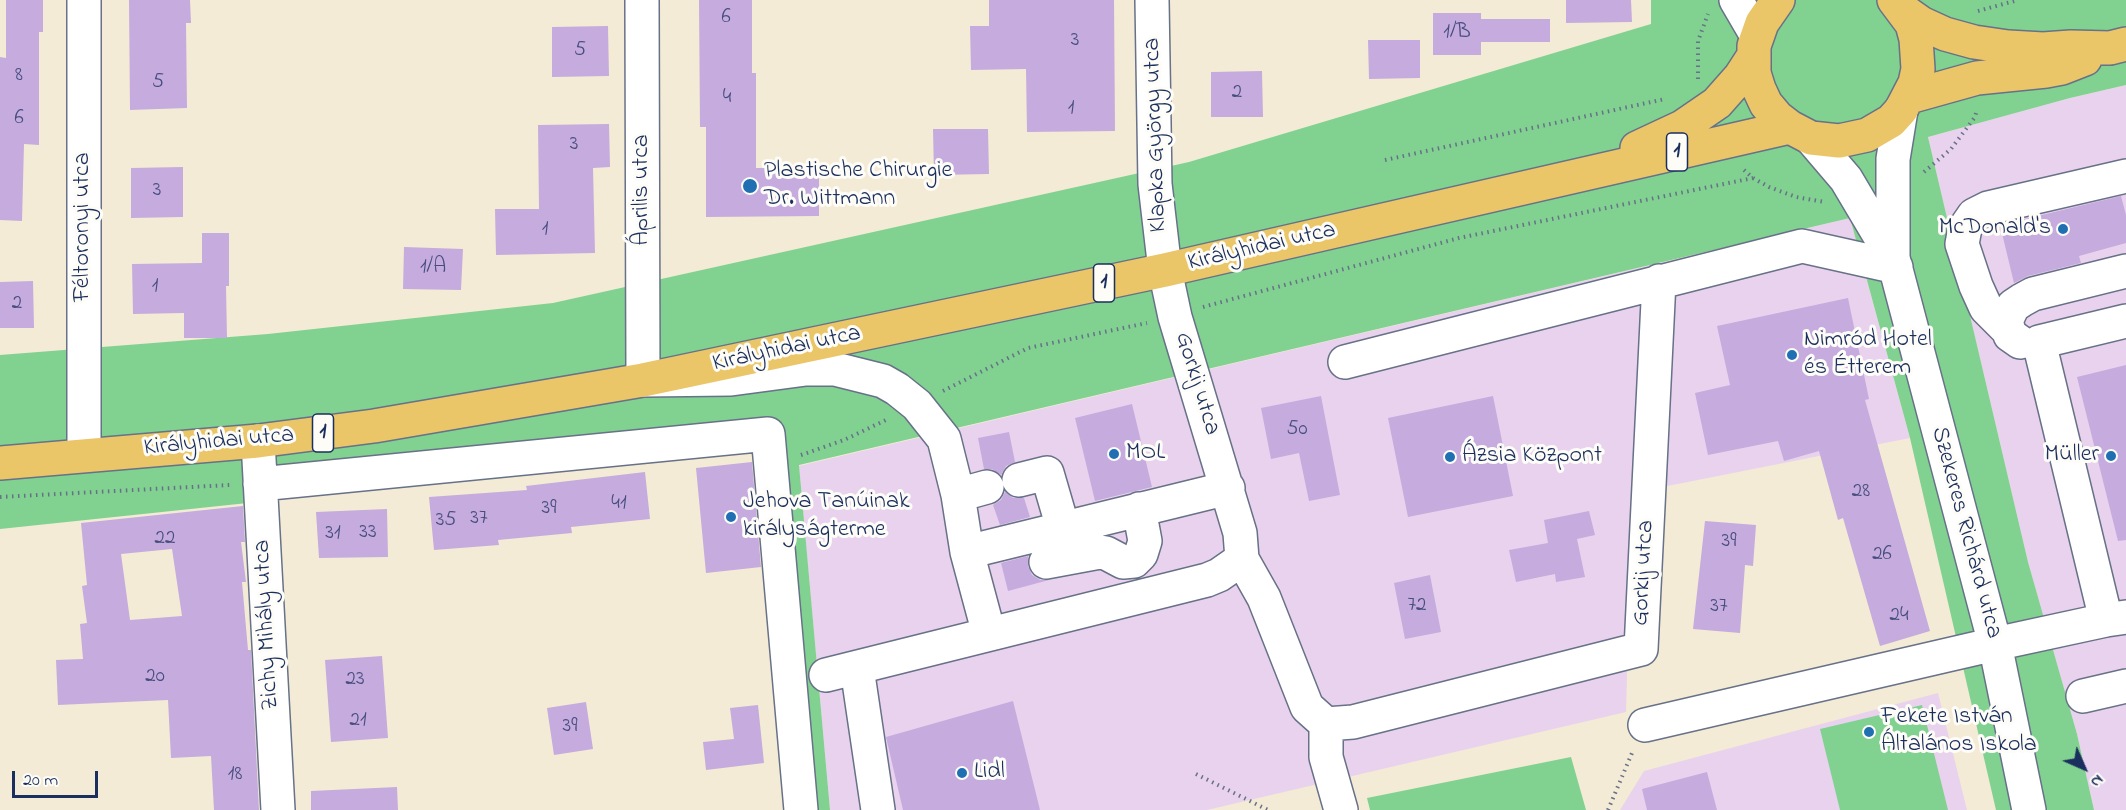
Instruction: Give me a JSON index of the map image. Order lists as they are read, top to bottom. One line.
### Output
{"streets":{"main road":["1","Királyhidai utca"],"street":["Klapka György utca","Április utca","Féltoronyi utca","Gorkij utca","Szekeres Richárd utca","Zichy Mihály utca"]},"crossings":[["Klapka György utca","Királyhidai utca"],["Klapka György utca","Gorkij utca"],["1","Királyhidai utca"],["1","Szekeres Richárd utca"],["Április utca","Királyhidai utca"],["Féltoronyi utca","Királyhidai utca"],["Királyhidai utca","Gorkij utca"],["Királyhidai utca","Szekeres Richárd utca"],["Királyhidai utca","Zichy Mihály utca"]],"places":["Plastische Chirurgie Dr. Wittmann","McDonald's","Nimród Hotel és Étterem","MOL","Müller","Ázsia Központ","Jehova Tanúinak királyságterme","Fekete István Általános Iskola","Lidl"],"house_numbers":["6","1/B","3","5","8","5","2","4","1","6","3","3","1","1/A","1","2","50","28","41","39","37","35","33","31","22","39","26","72","37","24","20","23","21","39","18"],"scale_bar":"20 m","north":"bottom right"}
